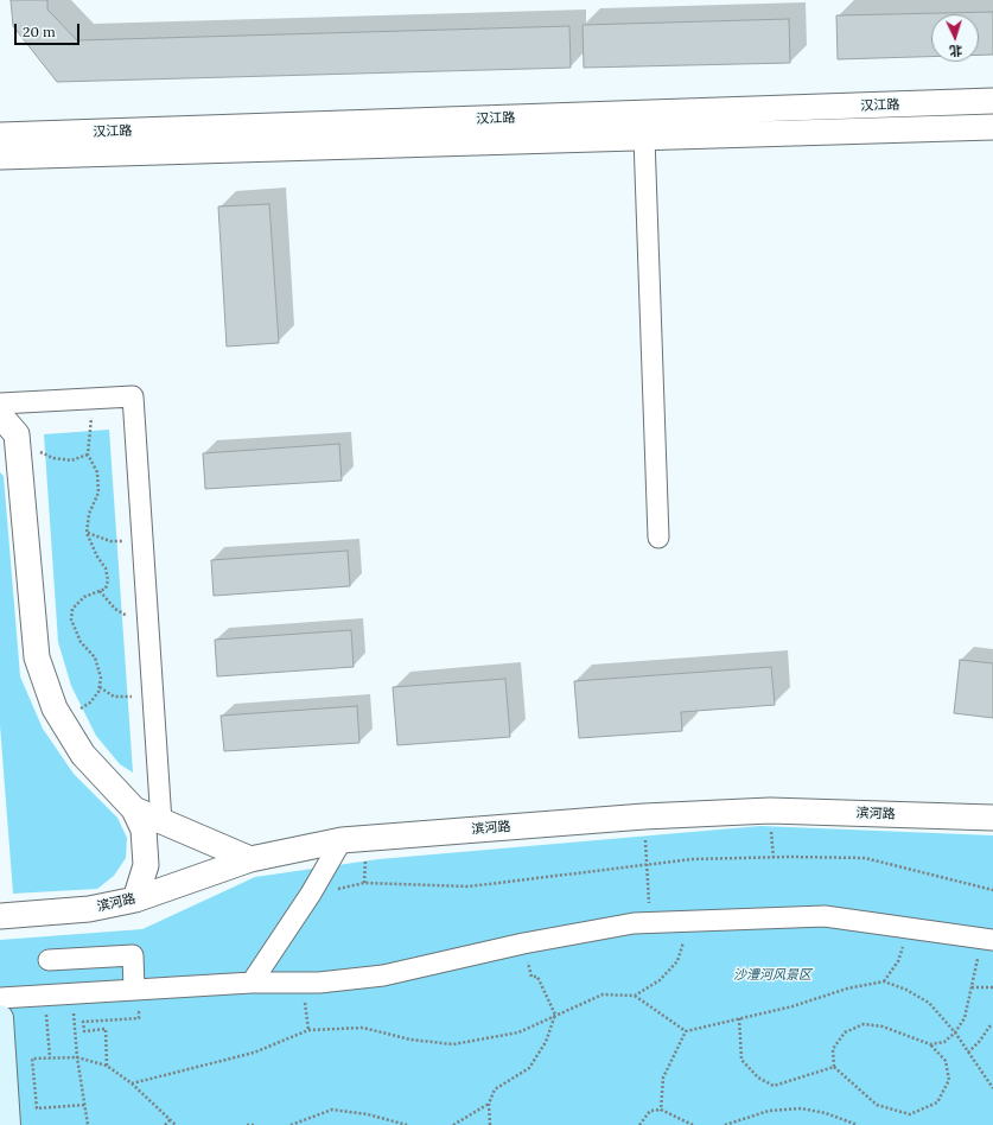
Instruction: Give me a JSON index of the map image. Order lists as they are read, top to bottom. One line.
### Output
{"streets":{"street":["汉江路","滨河路"]},"parks":["沙澧河风景区"],"scale_bar":"20 m","north":"bottom"}
